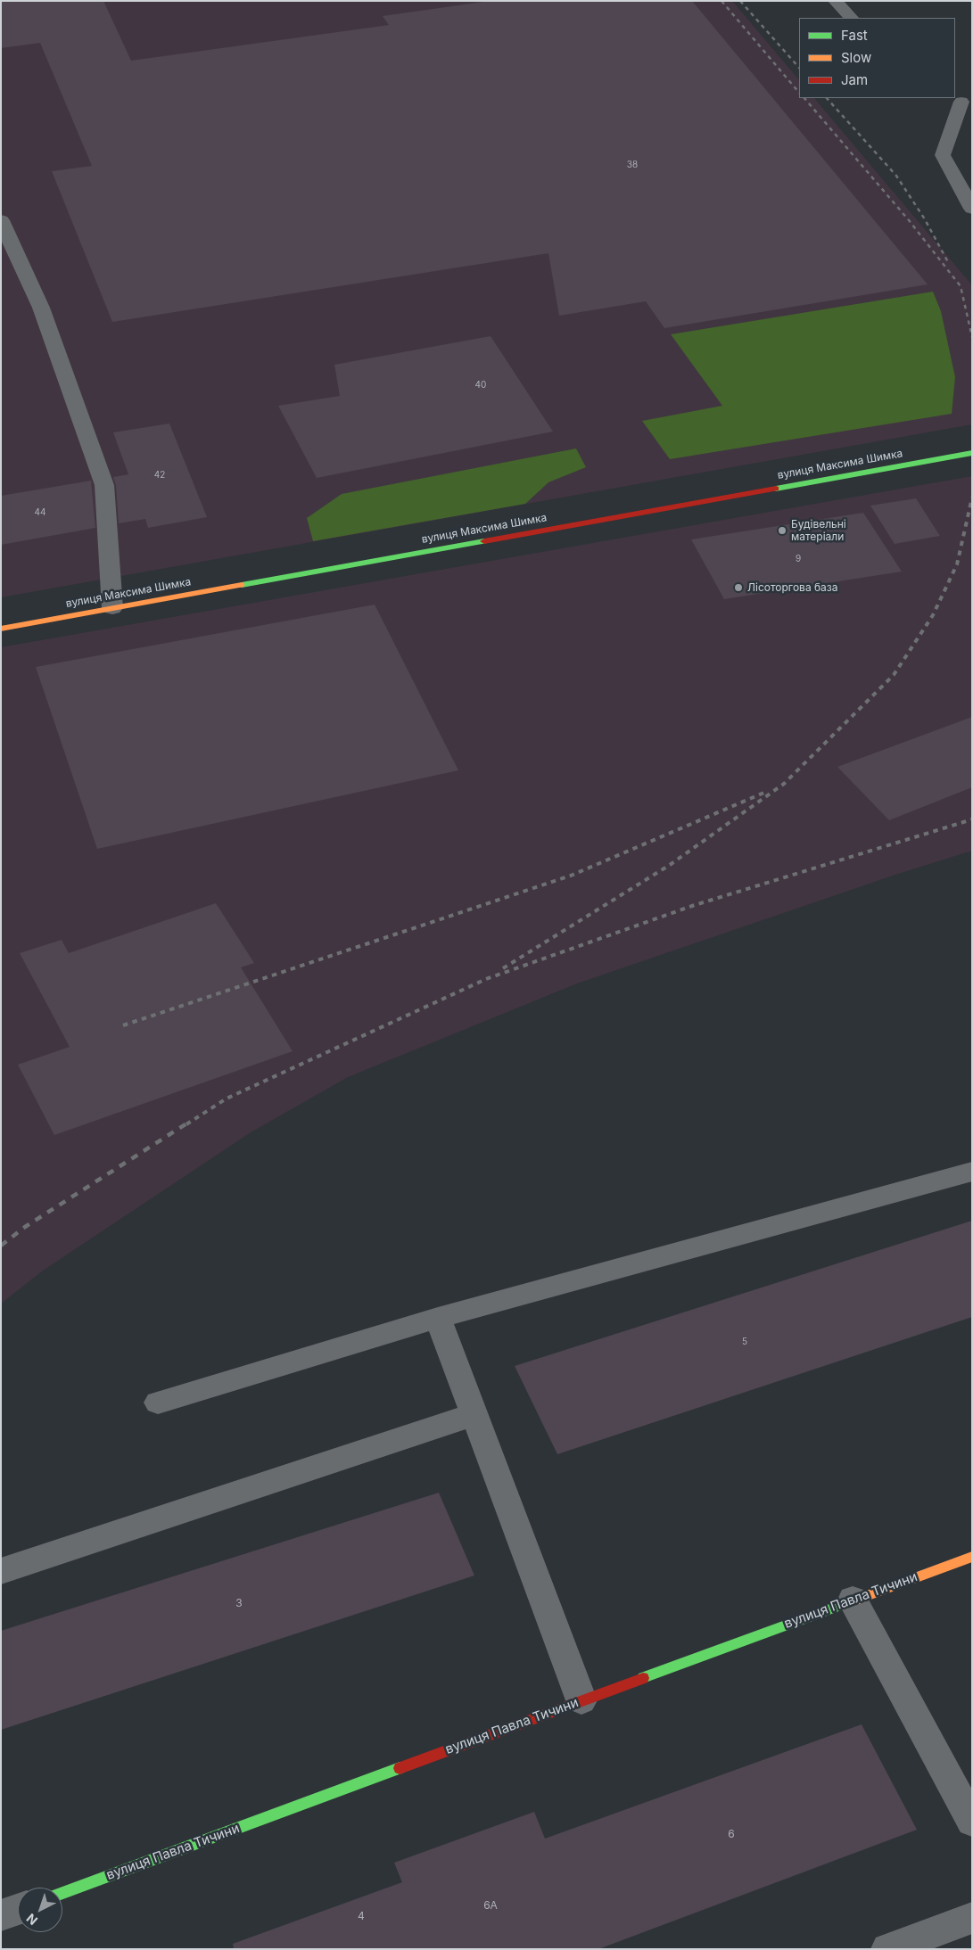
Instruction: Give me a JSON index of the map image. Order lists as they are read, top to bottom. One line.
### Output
{"streets":{"main road":["вулиця Максима Шимка","вулиця Павла Тичини"]},"places":["Будівельні матеріали","Лісоторгова база"],"house_numbers":["38","40","42","44","9","5","3","6","6А","4"],"legend":["Fast","Slow","Jam"],"north":"bottom left"}
